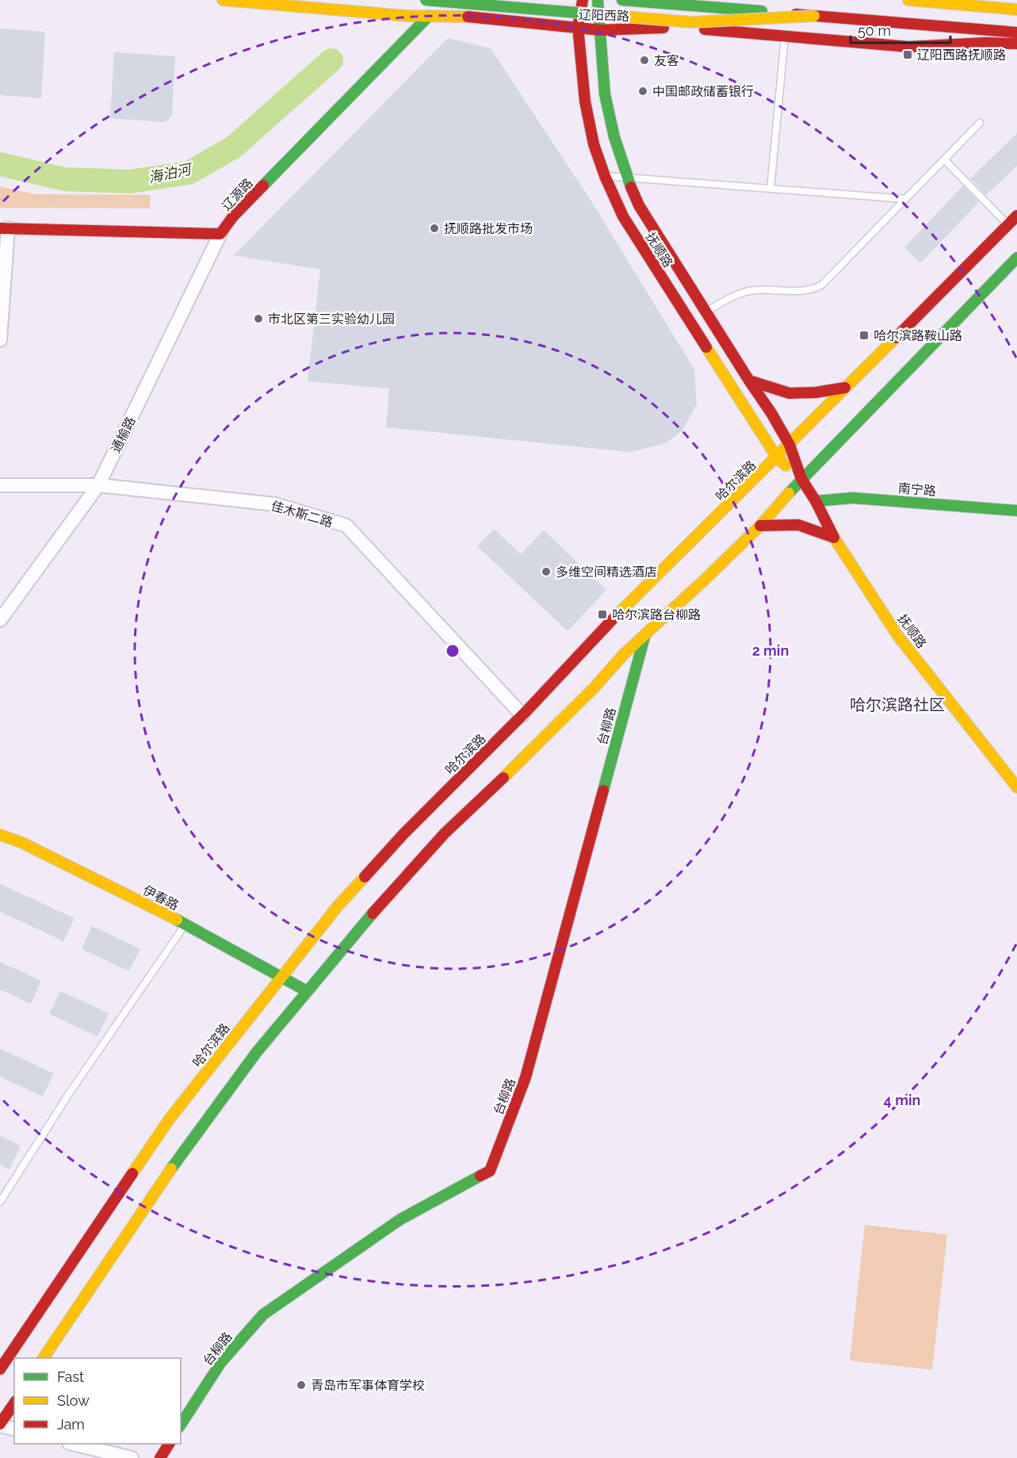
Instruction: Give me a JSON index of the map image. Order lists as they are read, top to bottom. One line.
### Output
{"streets":{"main road":["辽阳西路","辽源路","抚顺路","哈尔滨路","南宁路","台柳路","伊春路"],"street":["通榆路","佳木斯二路"]},"crossings":[["辽阳西路","辽源路"],["辽阳西路","抚顺路"],["辽源路","通榆路"],["抚顺路","哈尔滨路"],["抚顺路","南宁路"],["通榆路","佳木斯二路"],["哈尔滨路","佳木斯二路"],["哈尔滨路","伊春路"]],"districts":["哈尔滨路社区"],"water":["海泊河"],"places":{"transit":["辽阳西路抚顺路","哈尔滨路鞍山路","哈尔滨路台柳路"],"other":["友客","中国邮政储蓄银行","抚顺路批发市场","市北区第三实验幼儿园","多维空间精选酒店","青岛市军事体育学校"]},"legend":["Fast","Slow","Jam"],"scale_bar":"50 m","rings":["2 min","4 min"]}
